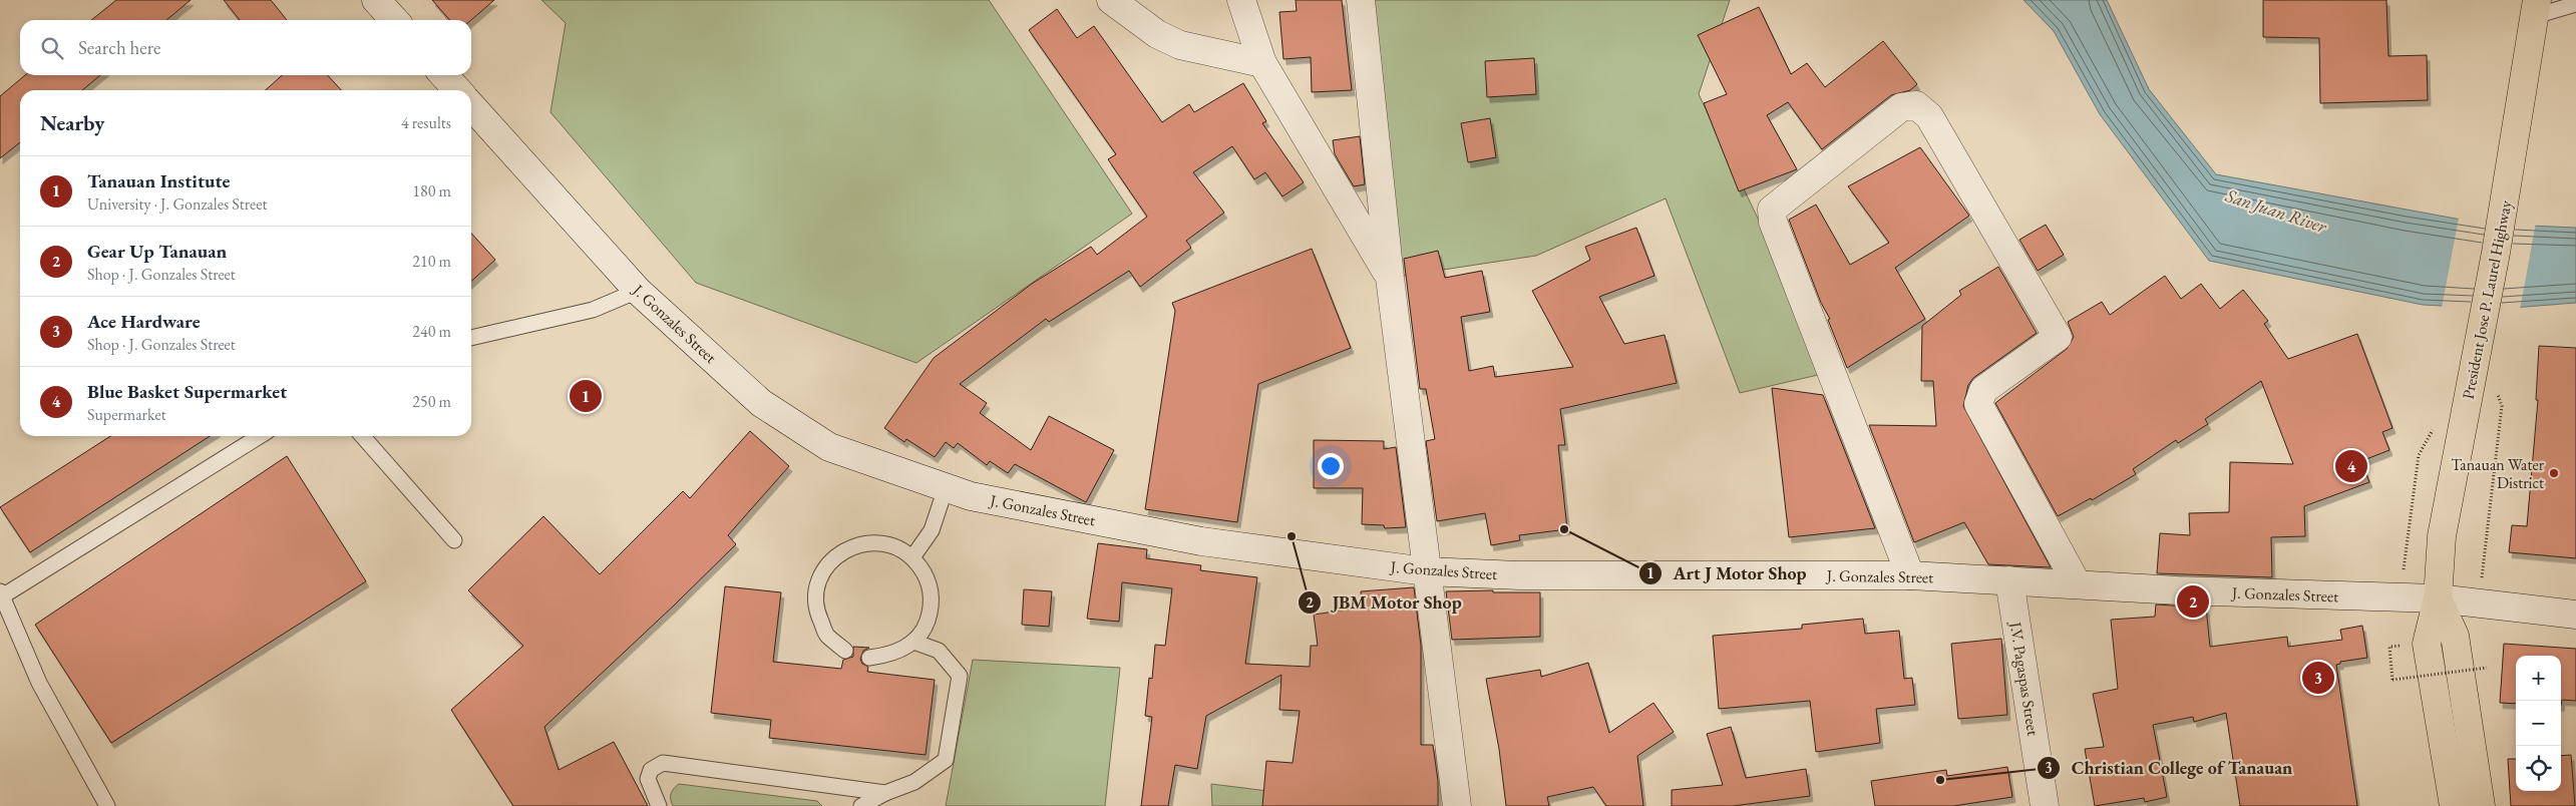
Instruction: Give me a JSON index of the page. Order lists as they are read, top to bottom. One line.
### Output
{"streets":{"highway":["President Jose P. Laurel Highway"],"street":["J. Gonzales Street","J.V. Pagaspas Street"]},"crossings":[["President Jose P. Laurel Highway","J. Gonzales Street"],["J. Gonzales Street","J.V. Pagaspas Street"]],"water":["San Juan River"],"places":["Tanauan Water District","Art J Motor Shop","JBM Motor Shop","Christian College of Tanauan"],"page":{"search":"Search here","heading":["Nearby","4 results"],"list":[{"mark":"1","name":"Tanauan Institute","note":"University · J. Gonzales Street","value":"180 m"},{"mark":"2","name":"Gear Up Tanauan","note":"Shop · J. Gonzales Street","value":"210 m"},{"mark":"3","name":"Ace Hardware","note":"Shop · J. Gonzales Street","value":"240 m"},{"mark":"4","name":"Blue Basket Supermarket","note":"Supermarket","value":"250 m"}],"pins":["1","4","2","3"],"map_buttons":["+","−"]}}
